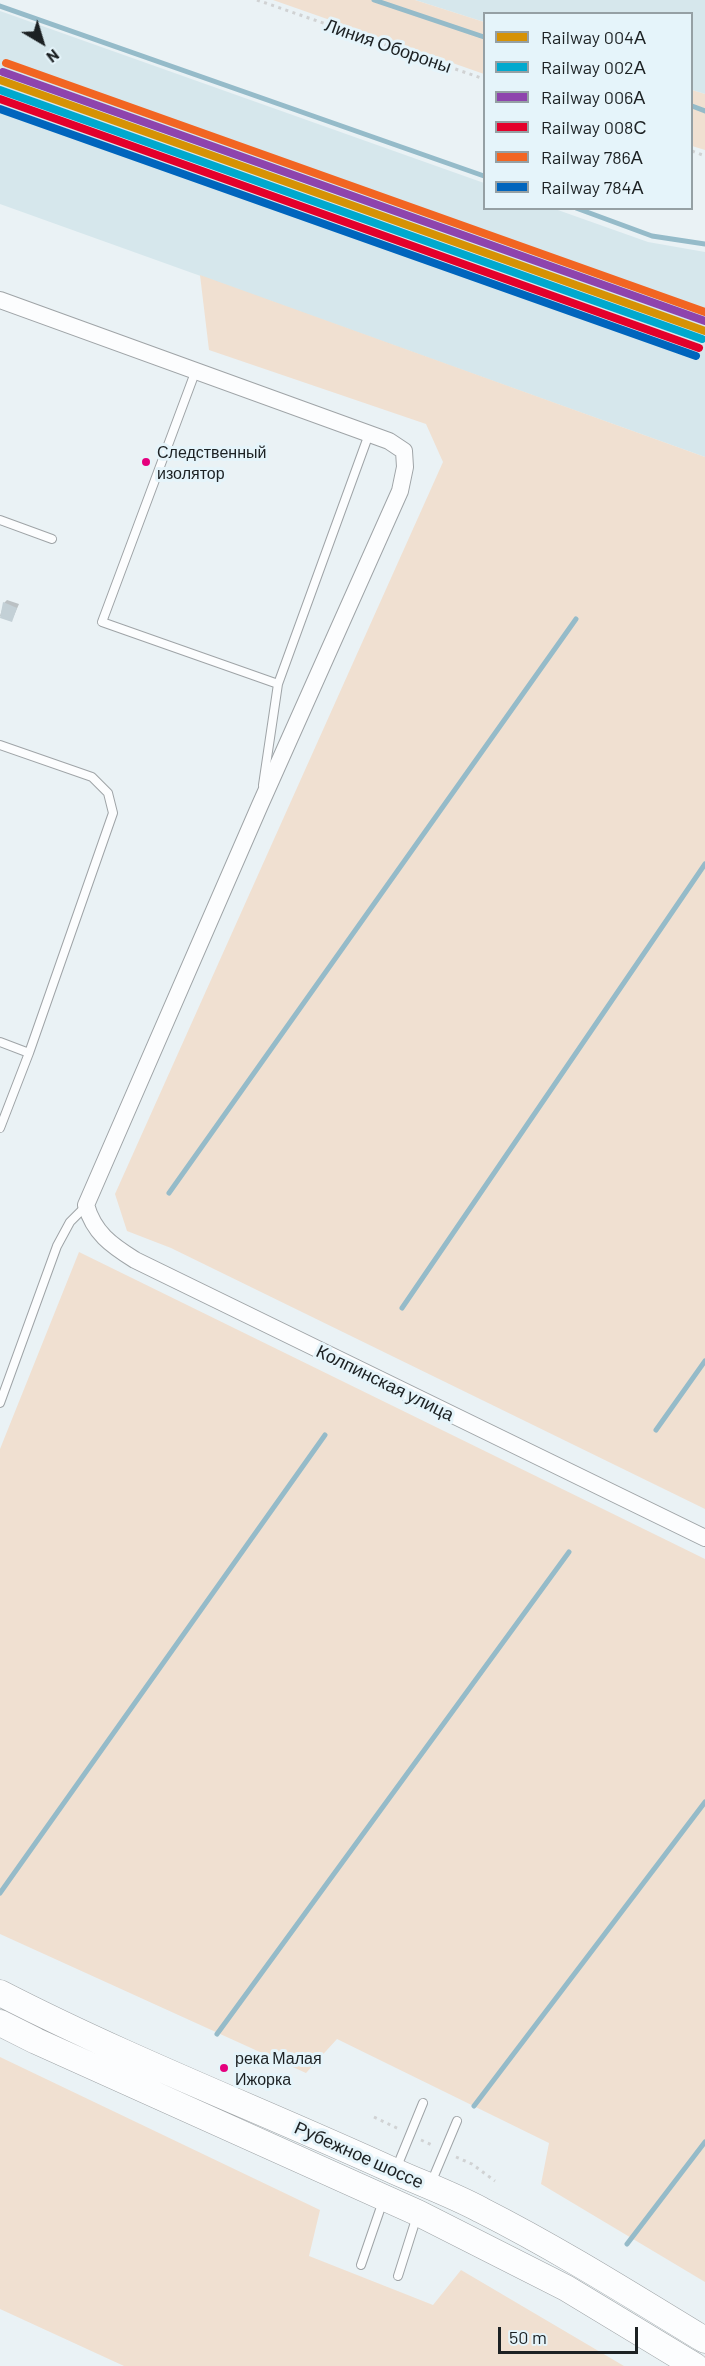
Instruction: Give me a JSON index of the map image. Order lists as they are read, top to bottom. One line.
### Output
{"streets":{"main road":["Рубежное шоссе"],"street":["Колпинская улица"],"path":["Линия Обороны"]},"places":["Следственный изолятор","река Малая Ижорка"],"lines":["rail line 786А","rail line 006А","rail line 004А","rail line 002А","rail line 008С","rail line 784А"],"legend":["Railway 004А","Railway 002А","Railway 006А","Railway 008С","Railway 786А","Railway 784А"],"scale_bar":"50 m","north":"bottom right"}
